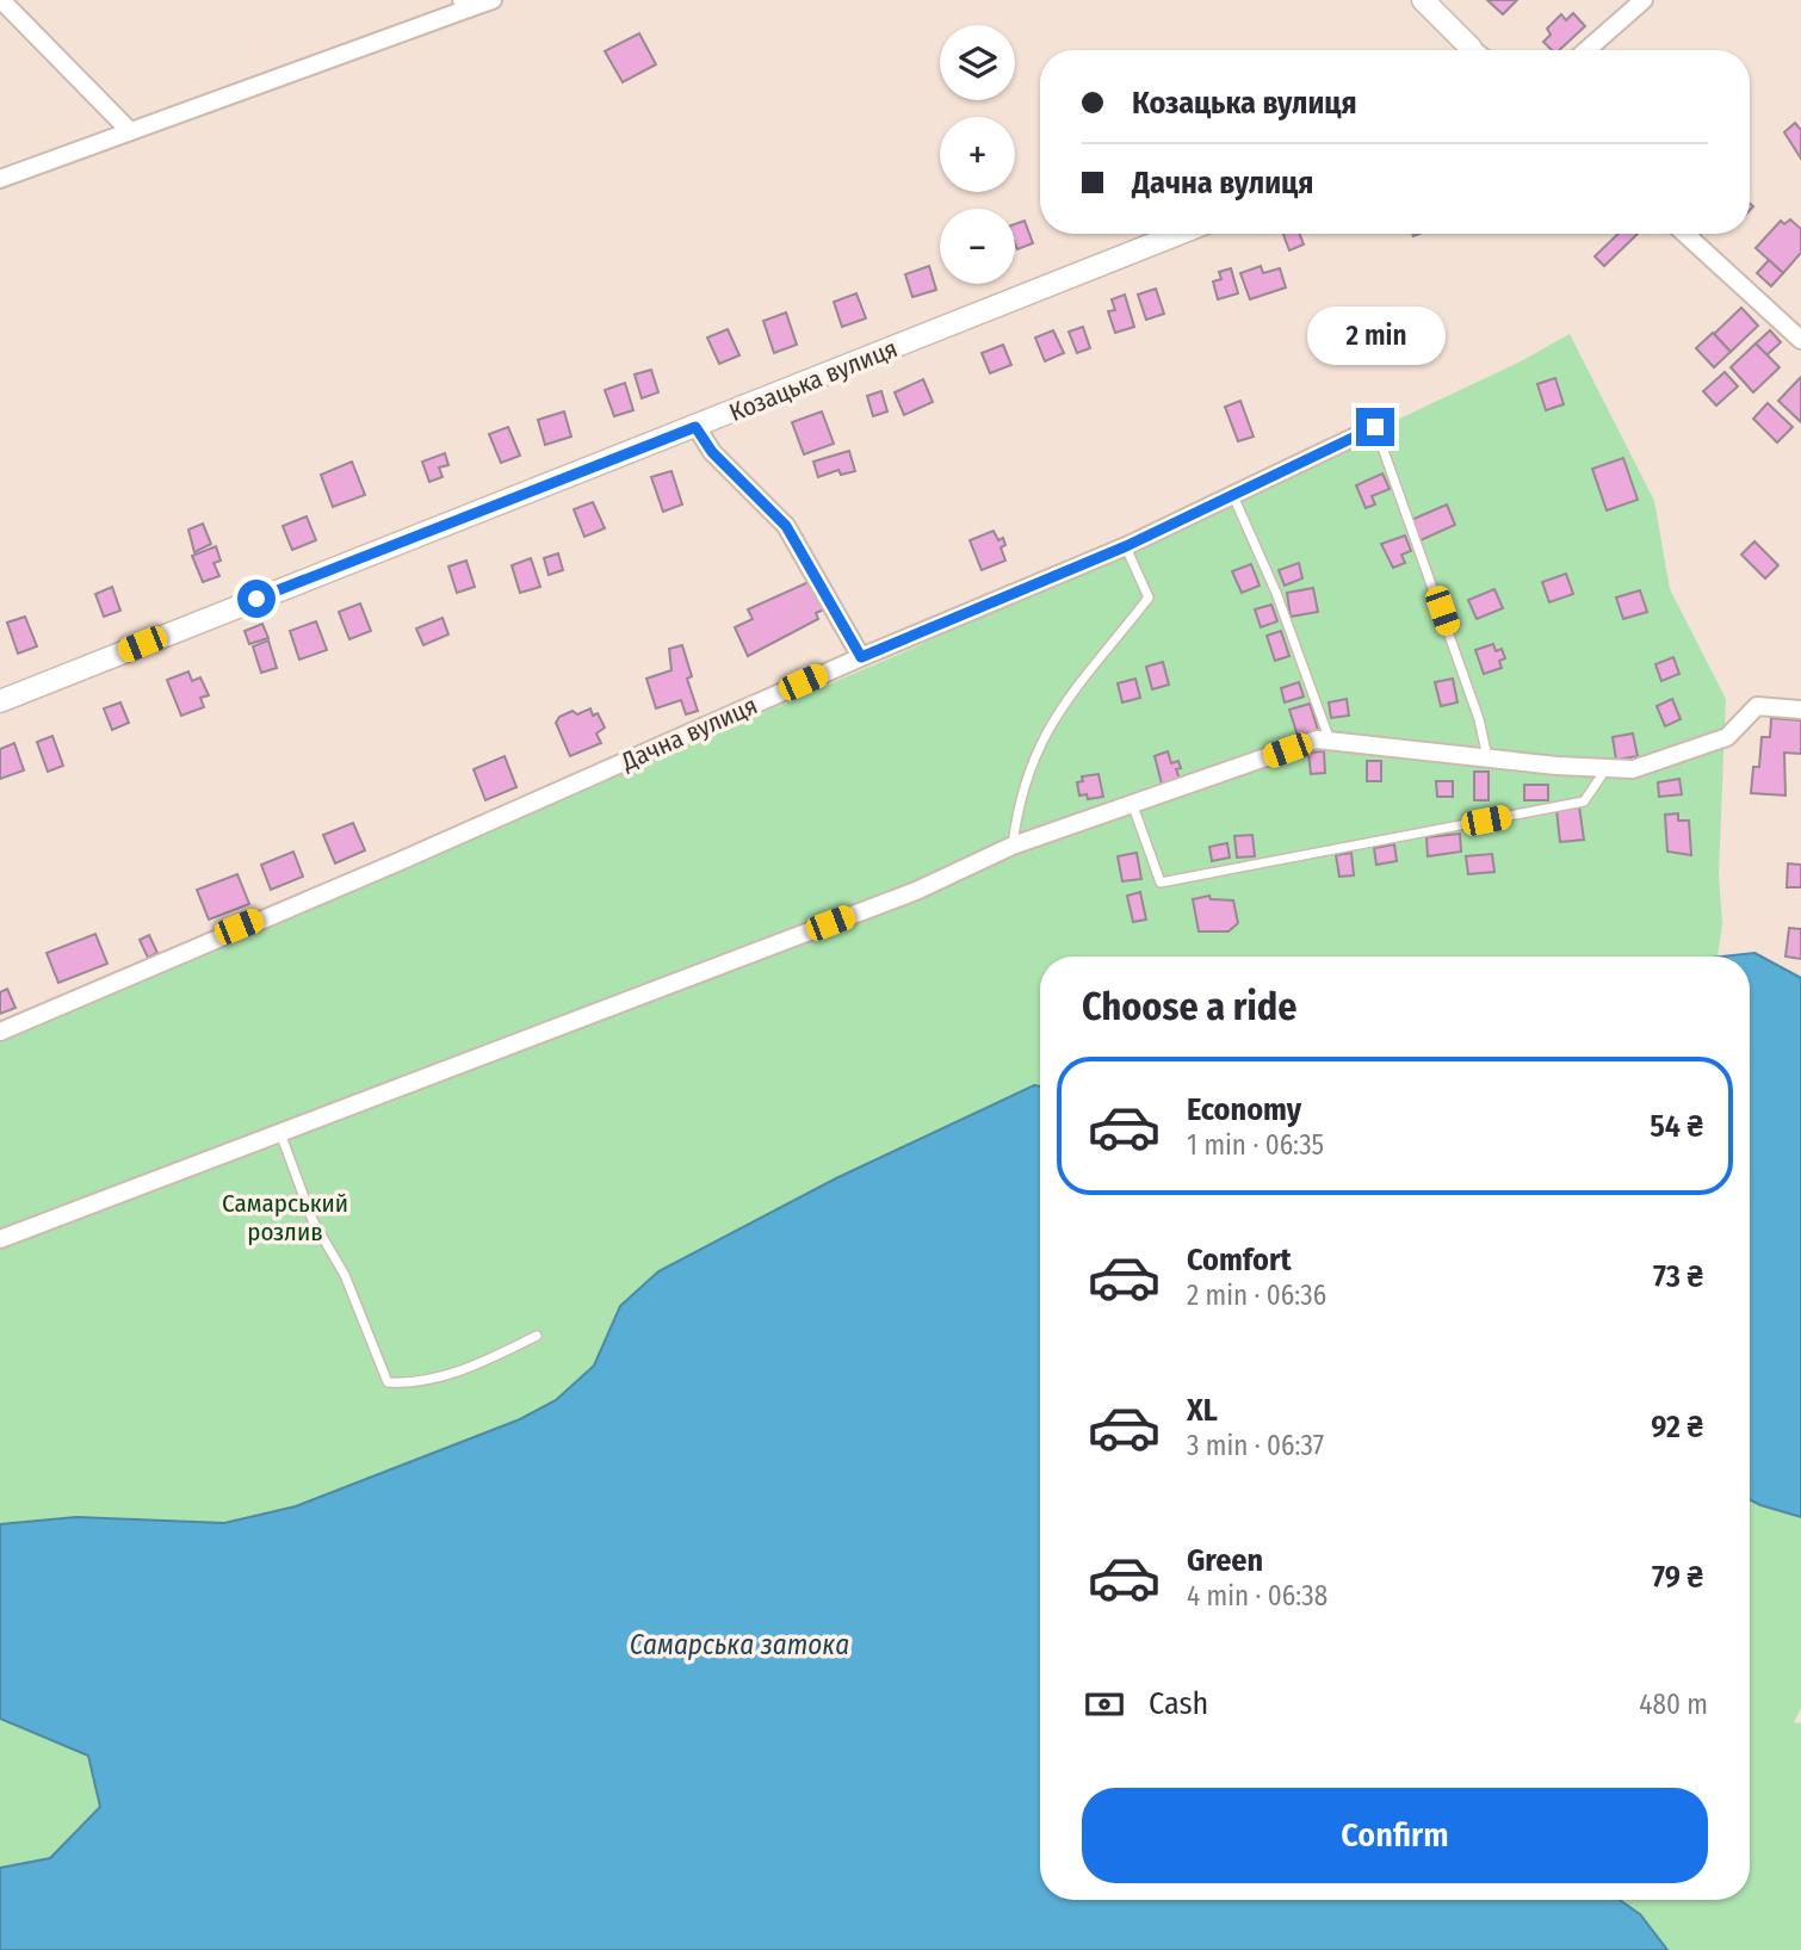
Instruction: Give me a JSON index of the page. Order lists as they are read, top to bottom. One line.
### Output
{"streets":{"street":["Козацька вулиця","Дачна вулиця"]},"water":["Самарська затока"],"parks":["Самарський розлив"],"page":{"map_buttons":["+","−"],"banner":["Козацька вулиця","Дачна вулиця"],"bubble":"2 min","heading":"Choose a ride","list":[{"name":"Economy","note":"1 min · 06:35","value":"54 ₴"},{"name":"Comfort","note":"2 min · 06:36","value":"73 ₴"},{"name":"XL","note":"3 min · 06:37","value":"92 ₴"},{"name":"Green","note":"4 min · 06:38","value":"79 ₴"}],"pay":["Cash","480 m"],"buttons":"Confirm"}}
